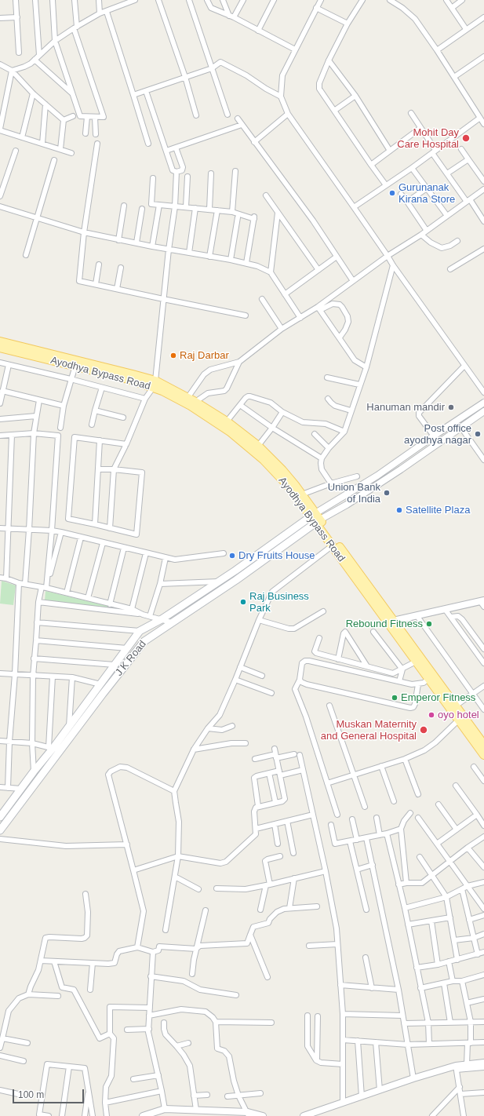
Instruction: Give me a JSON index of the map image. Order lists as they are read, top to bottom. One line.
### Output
{"streets":{"main road":["Ayodhya Bypass Road","J K Road"]},"crossings":[["Ayodhya Bypass Road","J K Road"]],"places":["Mohit Day Care Hospital","Gurunanak Kirana Store","Raj Darbar","Hanuman mandir","Post office ayodhya nagar","Union Bank of India","Satellite Plaza","Dry Fruits House","Raj Business Park","Rebound Fitness","Emperor Fitness","oyo hotel","Muskan Maternity and General Hospital"],"scale_bar":"100 m"}
